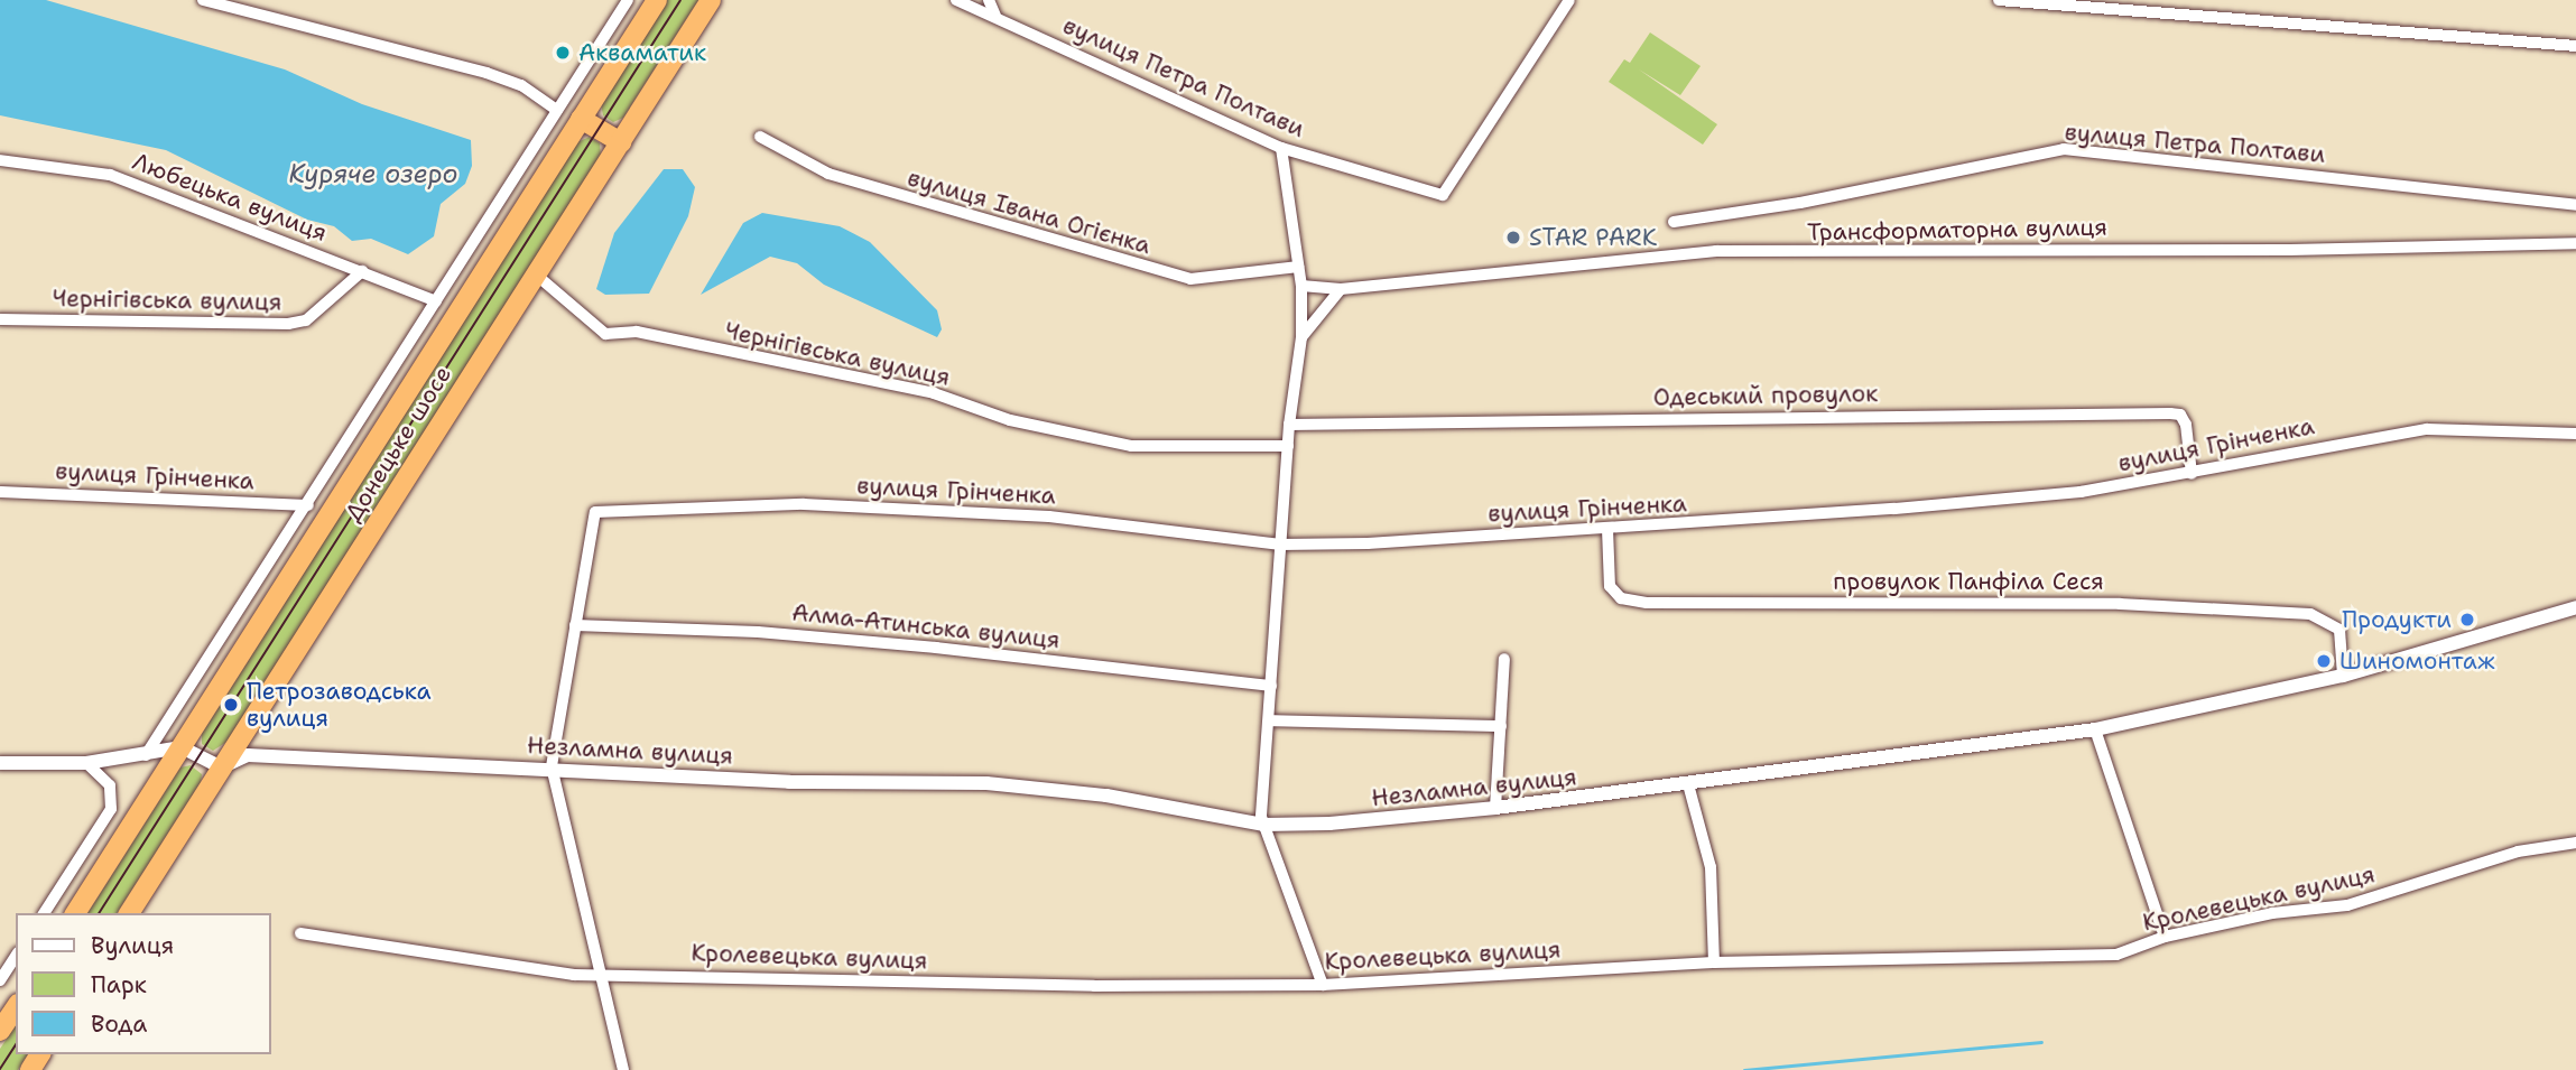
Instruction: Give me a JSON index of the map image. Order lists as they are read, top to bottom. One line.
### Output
{"streets":{"highway":["Донецьке шосе"],"street":["вулиця Петра Полтави","Любецька вулиця","вулиця Івана Огієнка","Трансформаторна вулиця","Чернігівська вулиця","Одеський провулок","вулиця Грінченка","провулок Панфіла Сеся","Алма-Атинська вулиця","Незламна вулиця","Кролевецька вулиця"]},"crossings":[["Любецька вулиця","Чернігівська вулиця"],["Любецька вулиця","Донецьке шосе"],["Чернігівська вулиця","Донецьке шосе"],["Одеський провулок","вулиця Грінченка"],["Донецьке шосе","вулиця Грінченка"],["Донецьке шосе","Незламна вулиця"],["вулиця Грінченка","провулок Панфіла Сеся"],["вулиця Грінченка","Алма-Атинська вулиця"],["провулок Панфіла Сеся","Незламна вулиця"]],"water":["Куряче озеро"],"places":["Акваматик","STAR PARK","Продукти","Шиномонтаж","Петрозаводська вулиця"],"legend":["Вулиця","Парк","Вода"]}
